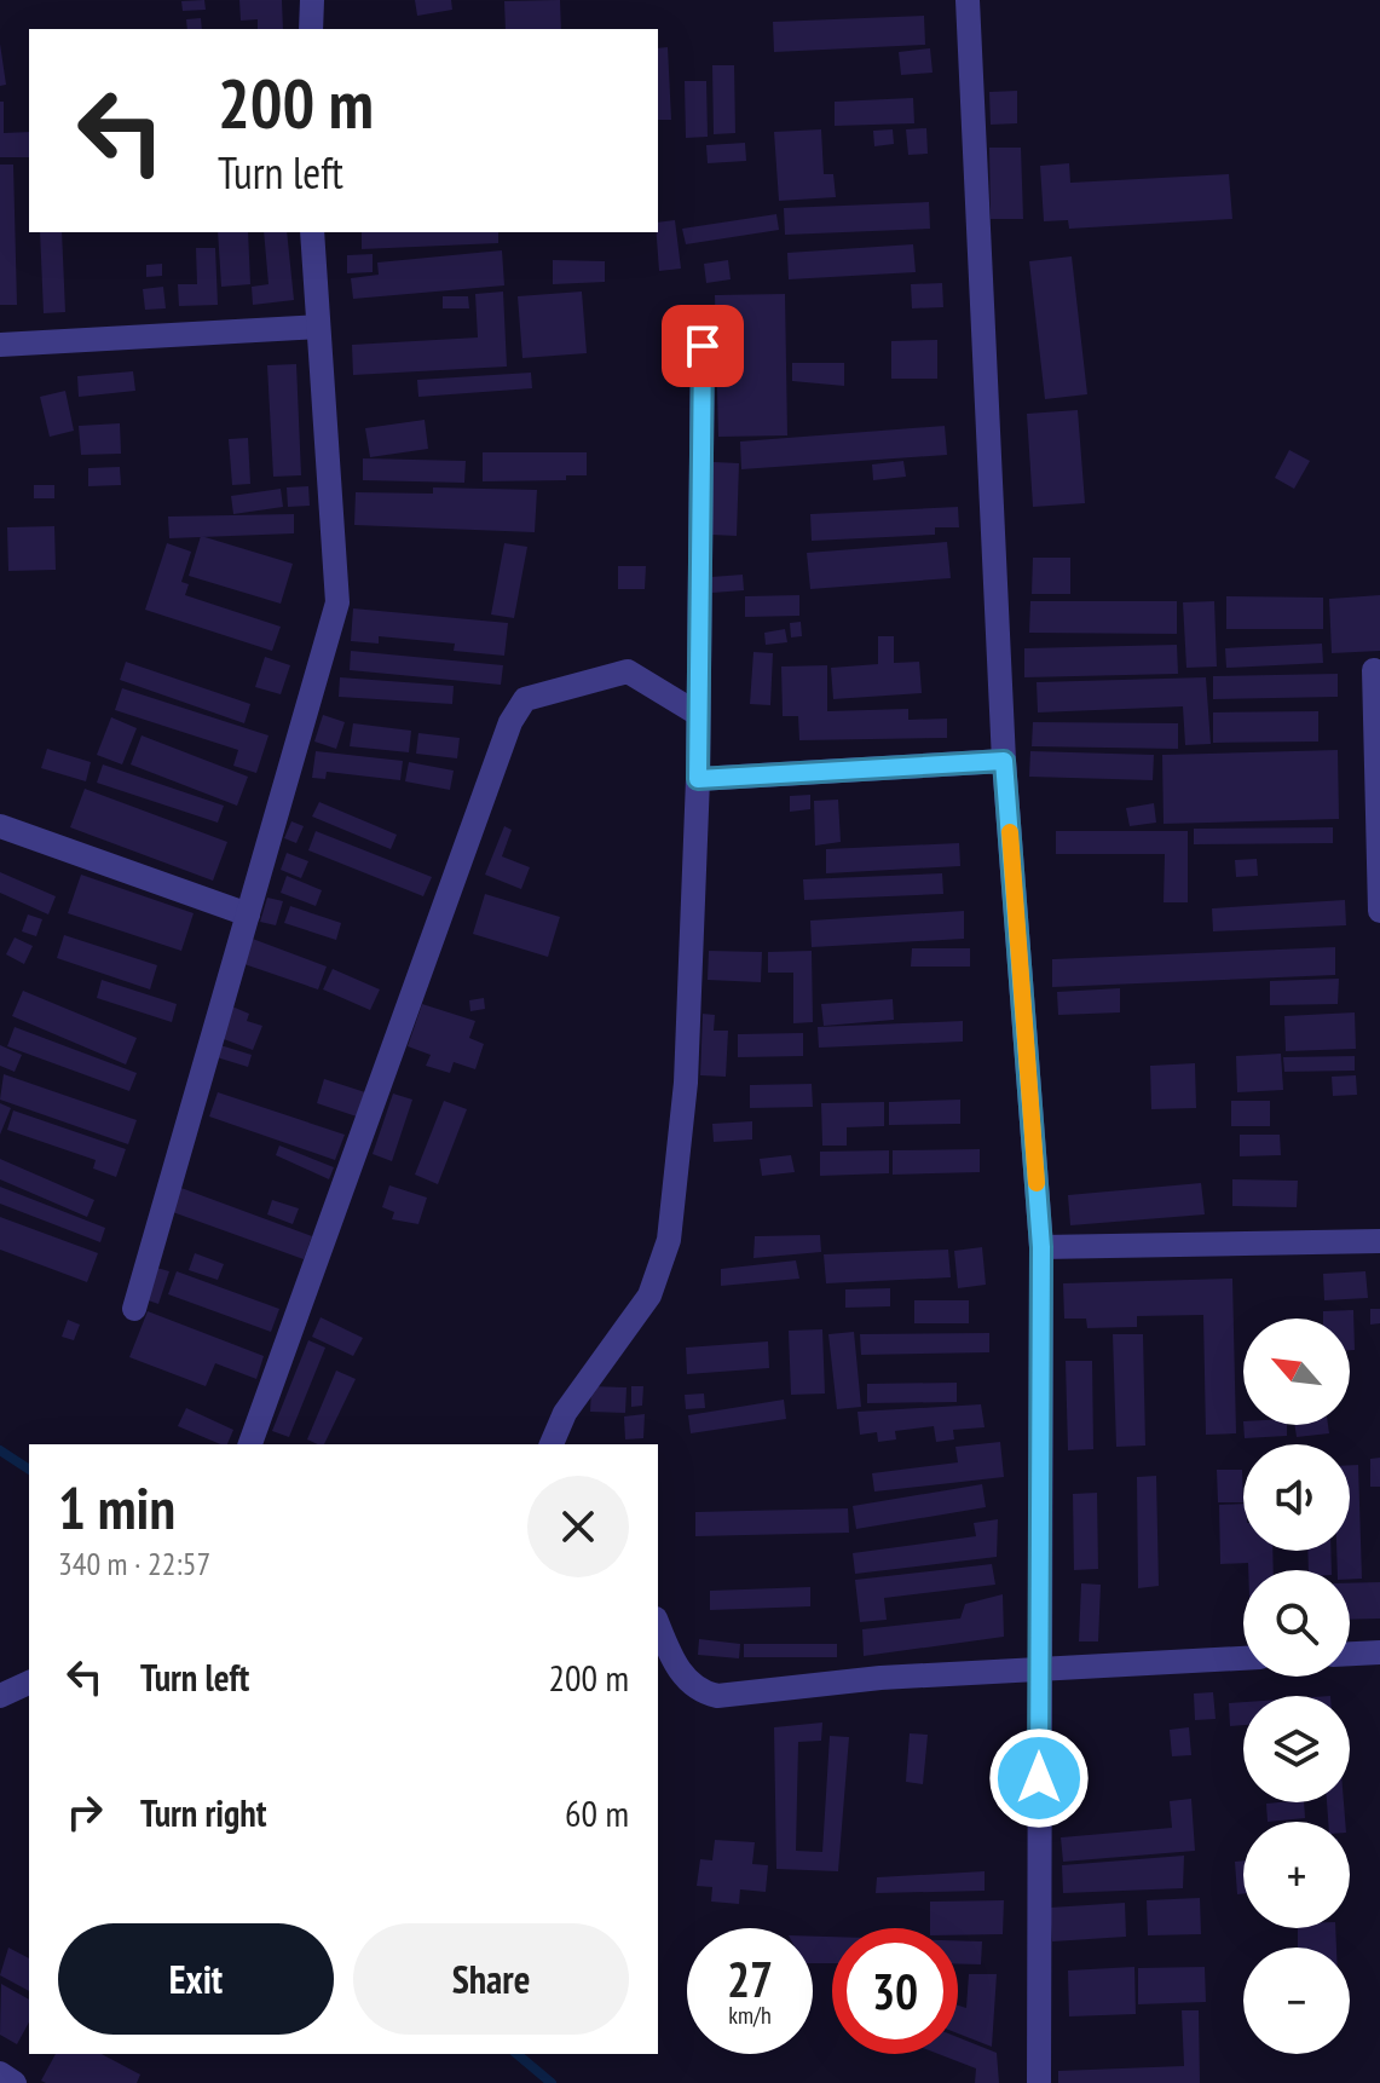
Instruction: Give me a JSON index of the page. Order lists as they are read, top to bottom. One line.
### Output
{"north":"top left","page":{"turn":["200 m","Turn left"],"map_buttons":["+","−"],"heading":["1 min","340 m · 22:57"],"list":[{"name":"Turn left","value":"200 m"},{"name":"Turn right","value":"60 m"}],"buttons":["Exit","Share"],"speed":"27 km/h","limit":"30"}}
